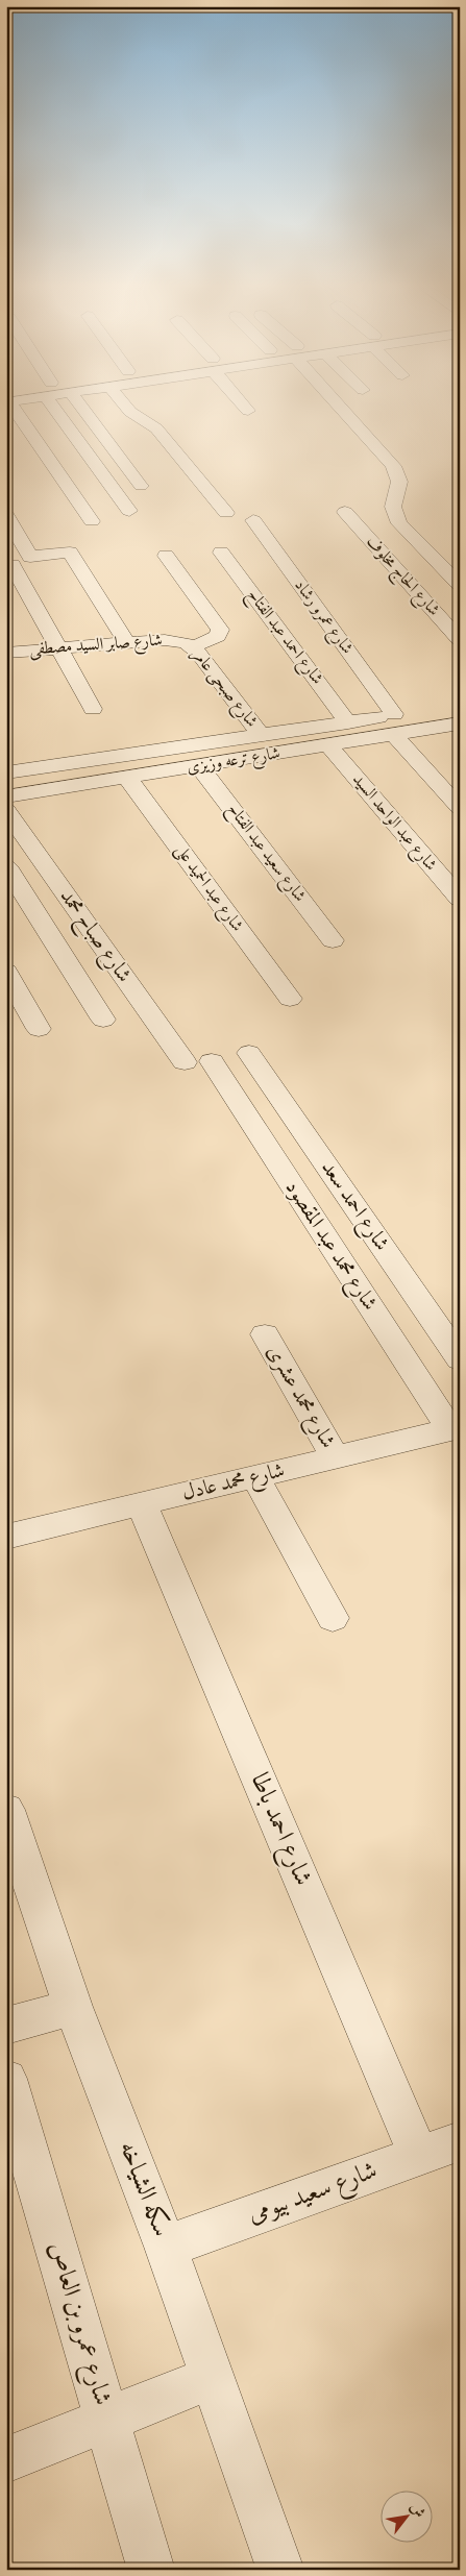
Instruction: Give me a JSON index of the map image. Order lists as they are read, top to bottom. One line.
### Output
{"streets":{"street":["شارع الحاج مخلوف","شارع عمرو رشاد","شارع احمد عبد الفتاح","شارع صابر السيد مصطفى","شارع صبحى عامر","شارع ترعه وزيزى","شارع عبد الواحد السيد","شارع سعيد عبد الفتاح","شارع عبد الحميد على","شارع صباح محمد","شارع احمد سعد","شارع محمد عبد المقصود","شارع محمد عشرى","شارع محمد عادل","شارع احمد باطا","سكه الشياخه","شارع سعيد بيومى","شارع عمرو بن العاص"]},"crossings":[["شارع عمرو رشاد","شارع ترعه وزيزى"],["شارع احمد عبد الفتاح","شارع ترعه وزيزى"],["شارع صابر السيد مصطفى","شارع صبحى عامر"],["شارع صبحى عامر","شارع ترعه وزيزى"],["شارع ترعه وزيزى","شارع عبد الواحد السيد"],["شارع ترعه وزيزى","شارع سعيد عبد الفتاح"],["شارع ترعه وزيزى","شارع عبد الحميد على"],["شارع محمد عبد المقصود","شارع محمد عادل"],["شارع محمد عشرى","شارع محمد عادل"],["شارع محمد عادل","شارع احمد باطا"],["شارع احمد باطا","شارع سعيد بيومى"],["سكه الشياخه","شارع سعيد بيومى"]],"north":"top right"}
